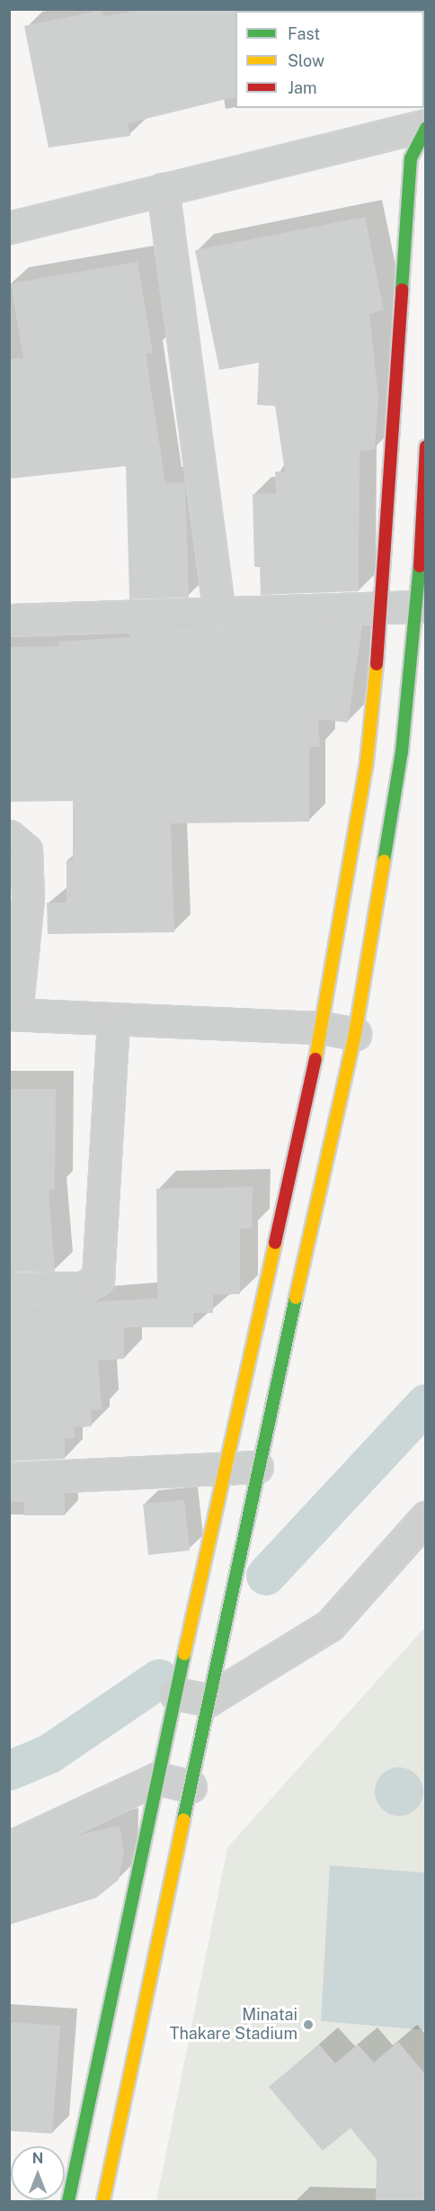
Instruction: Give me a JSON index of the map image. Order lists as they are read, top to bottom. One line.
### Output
{"places":["Minatai Thakare Stadium"],"legend":["Fast","Slow","Jam"],"north":"top"}
